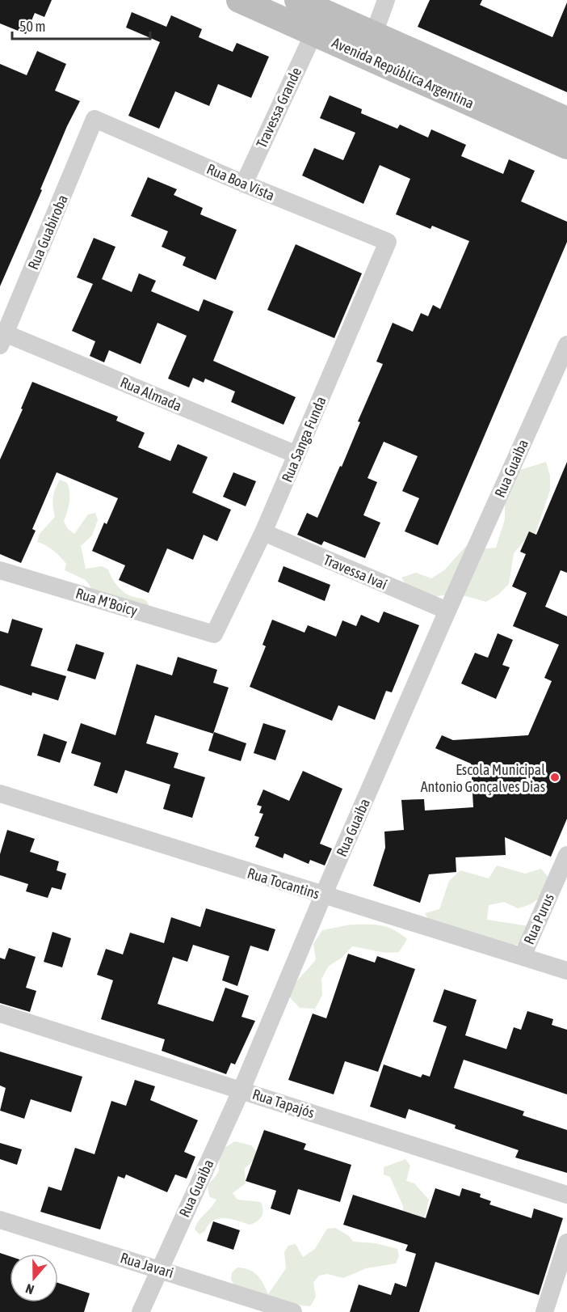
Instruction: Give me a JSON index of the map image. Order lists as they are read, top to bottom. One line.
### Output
{"streets":{"main road":["Avenida República Argentina"],"street":["Travessa Grande","Rua Boa Vista","Rua Guabiroba","Rua Almada","Rua Sanga Funda","Rua Guaiba","Travessa Ivaí","Rua M'Boicy","Rua Tocantins","Rua Purus","Rua Tapajós","Rua Javari"]},"crossings":[["Avenida República Argentina","Travessa Grande"],["Travessa Grande","Rua Boa Vista"],["Rua Boa Vista","Rua Guabiroba"],["Rua Boa Vista","Rua Sanga Funda"],["Rua Guabiroba","Rua Almada"],["Rua Almada","Rua Sanga Funda"],["Rua Sanga Funda","Travessa Ivaí"],["Rua Sanga Funda","Rua M'Boicy"],["Rua Guaiba","Travessa Ivaí"],["Rua Guaiba","Rua Tocantins"],["Rua Guaiba","Rua Tapajós"],["Rua Guaiba","Rua Javari"],["Rua Tocantins","Rua Purus"]],"places":["Escola Municipal Antonio Gonçalves Dias"],"scale_bar":"50 m","north":"bottom"}
